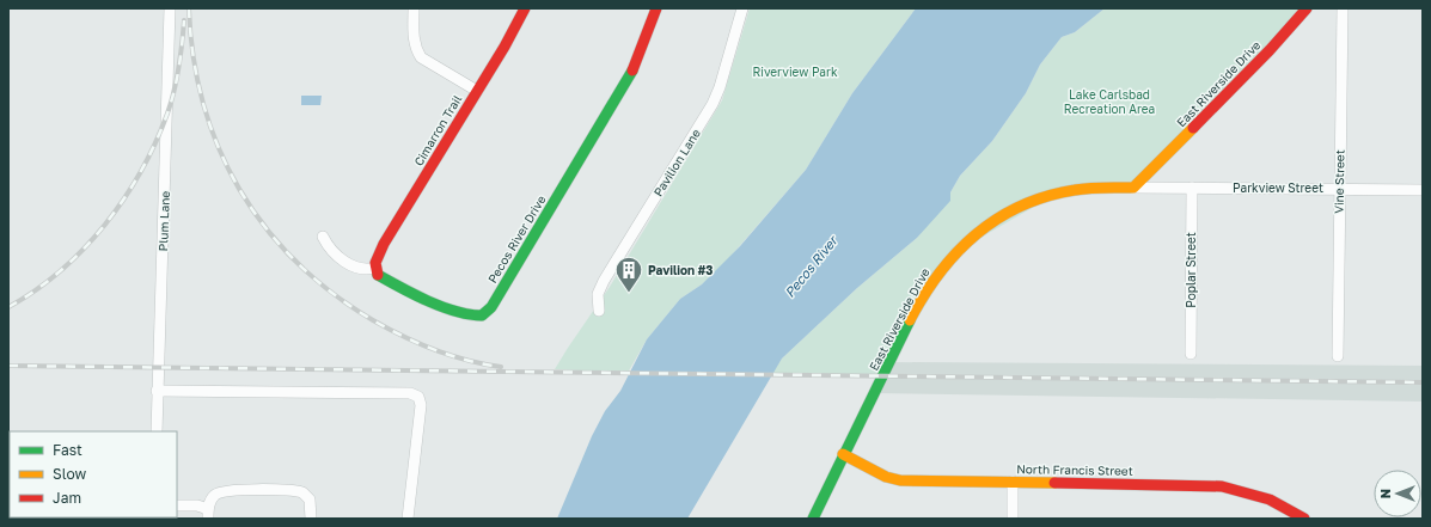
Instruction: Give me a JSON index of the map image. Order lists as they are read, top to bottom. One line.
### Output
{"streets":{"street":["East Riverside Drive","Cimarron Trail","Pavilion Lane","Vine Street","Parkview Street","Plum Lane","Pecos River Drive","Poplar Street","North Francis Street"]},"crossings":[["East Riverside Drive","Parkview Street"],["East Riverside Drive","North Francis Street"],["Cimarron Trail","Pecos River Drive"],["Vine Street","Parkview Street"],["Parkview Street","Poplar Street"]],"water":["Pecos River"],"parks":["Riverview Park","Lake Carlsbad Recreation Area"],"places":{"building":["Pavilion #3"]},"legend":["Fast","Slow","Jam"],"north":"left"}
